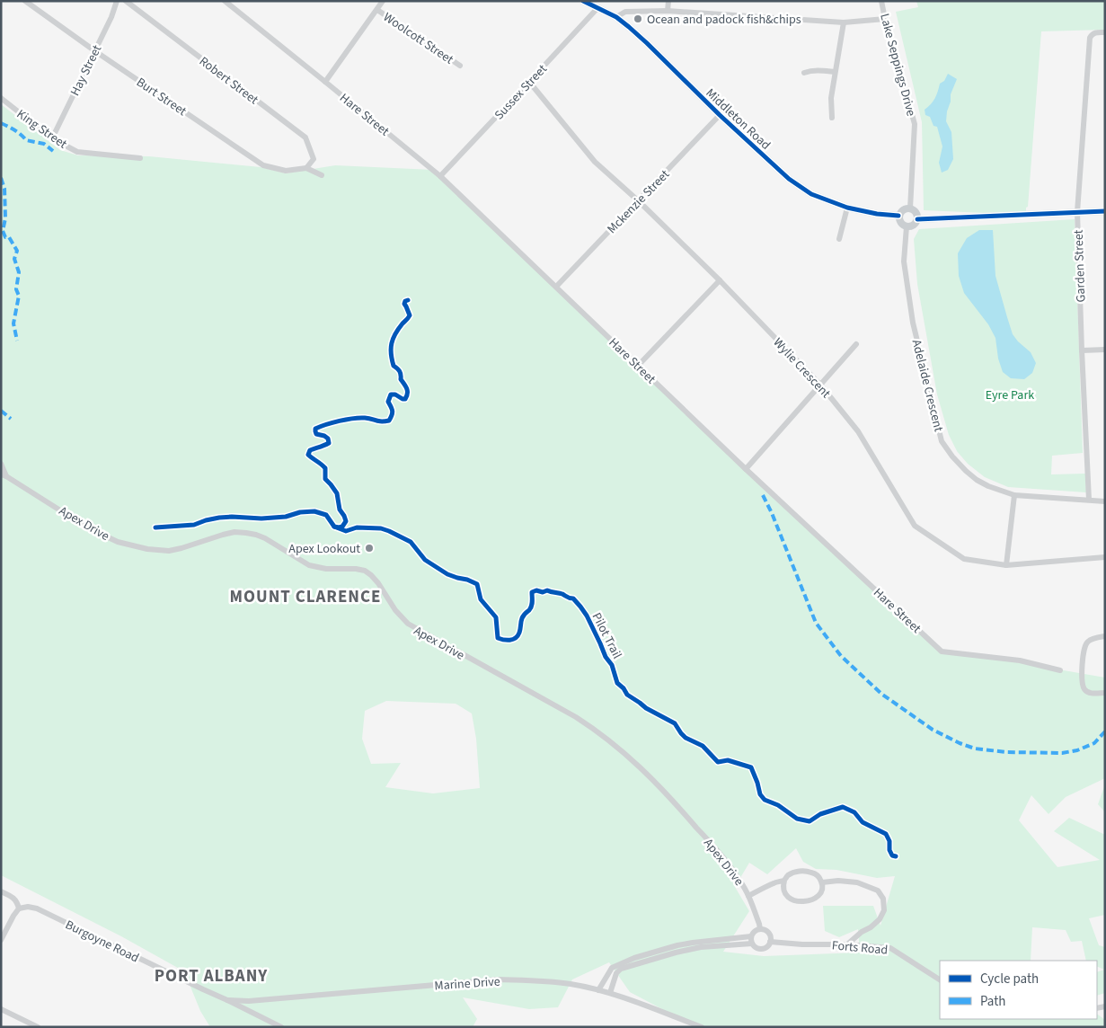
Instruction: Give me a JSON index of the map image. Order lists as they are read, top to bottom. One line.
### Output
{"streets":{"main road":["Middleton Road"],"street":["Woolcott Street","Lake Seppings Drive","Hay Street","Robert Street","Sussex Street","Burt Street","Hare Street","King Street","Mckenzie Street","Garden Street","Wylie Crescent","Adelaide Crescent","Apex Drive","Burgoyne Road","Forts Road","Marine Drive"],"cycle path":["Pilot Trail"]},"crossings":[["Lake Seppings Drive","Middleton Road"],["Lake Seppings Drive","Adelaide Crescent"],["Hay Street","Burt Street"],["Hay Street","King Street"],["Robert Street","Burt Street"],["Sussex Street","Hare Street"],["Sussex Street","Middleton Road"],["Sussex Street","Wylie Crescent"],["Hare Street","Mckenzie Street"],["Middleton Road","Mckenzie Street"],["Middleton Road","Adelaide Crescent"],["Mckenzie Street","Wylie Crescent"],["Garden Street","Adelaide Crescent"],["Apex Drive","Forts Road"],["Burgoyne Road","Marine Drive"]],"districts":["MOUNT CLARENCE","PORT ALBANY"],"parks":["Eyre Park"],"places":["Ocean and padock fish&chips","Apex Lookout"],"legend":["Cycle path","Path"]}
